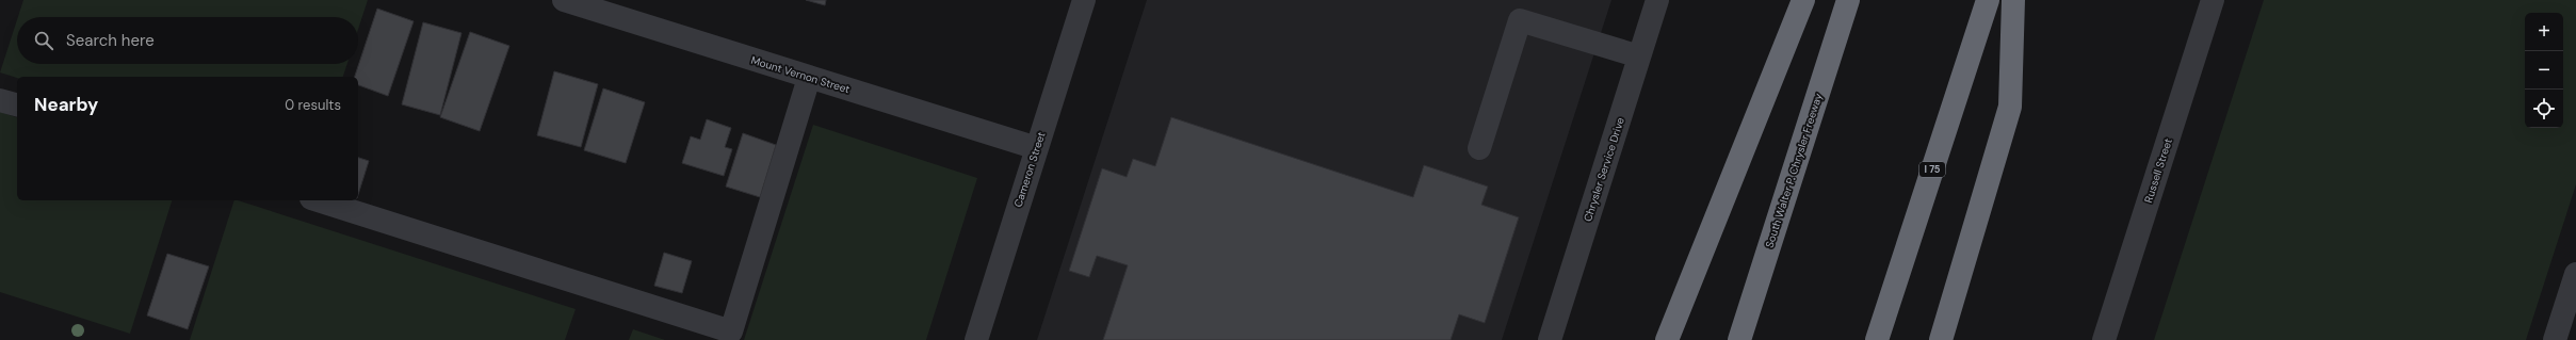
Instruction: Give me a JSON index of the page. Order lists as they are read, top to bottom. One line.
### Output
{"streets":{"highway":["I 75","South Walter P. Chrysler Freeway"],"street":["Mount Vernon Street","Cameron Street","Chrysler Service Drive","Russell Street"]},"crossings":[["Mount Vernon Street","Cameron Street"]],"page":{"map_buttons":["+","−"],"search":"Search here","heading":["Nearby","0 results"]}}
